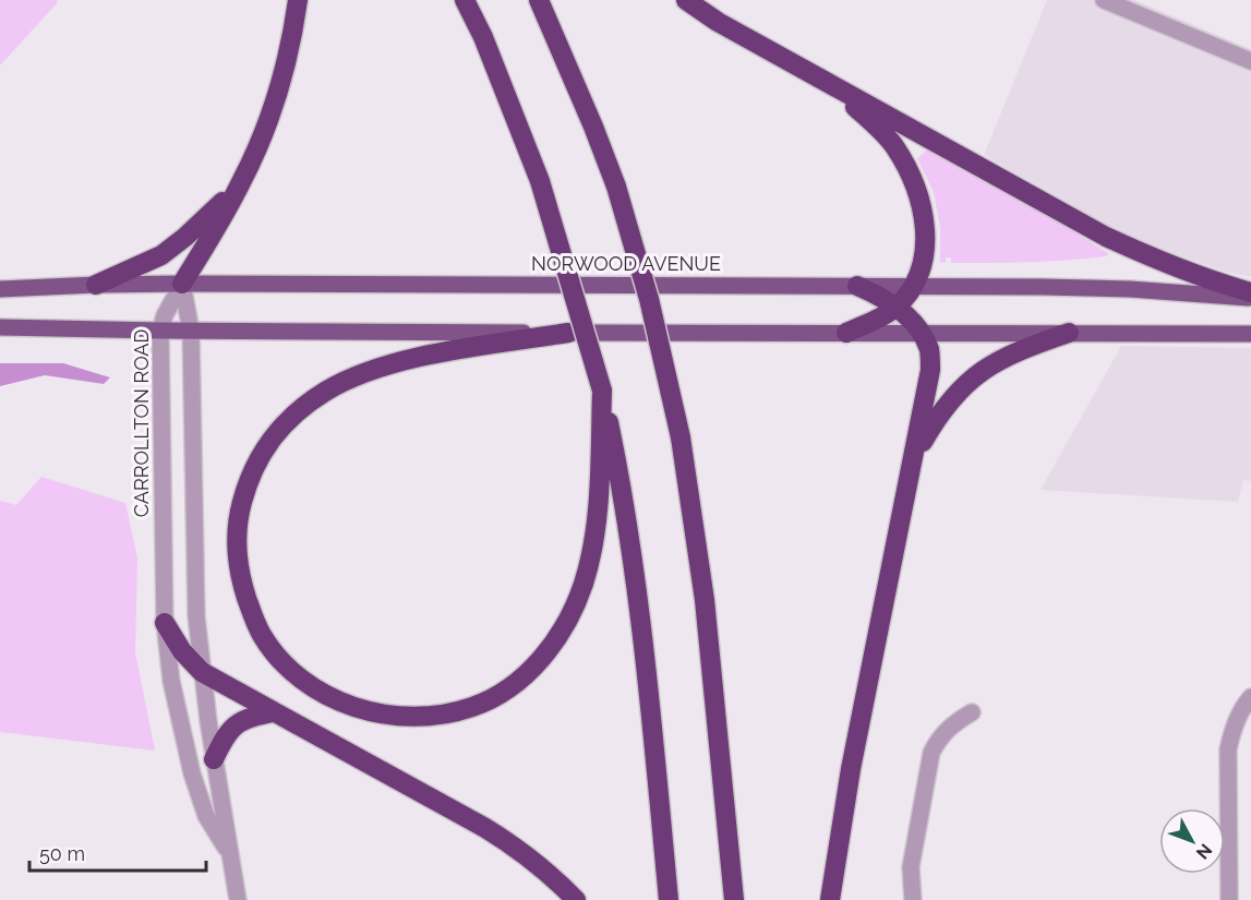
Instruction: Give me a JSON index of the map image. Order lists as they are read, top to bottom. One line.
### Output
{"streets":{"main road":["NORWOOD AVENUE"],"street":["CARROLLTON ROAD"]},"crossings":[["NORWOOD AVENUE","CARROLLTON ROAD"]],"scale_bar":"50 m","north":"bottom right"}
